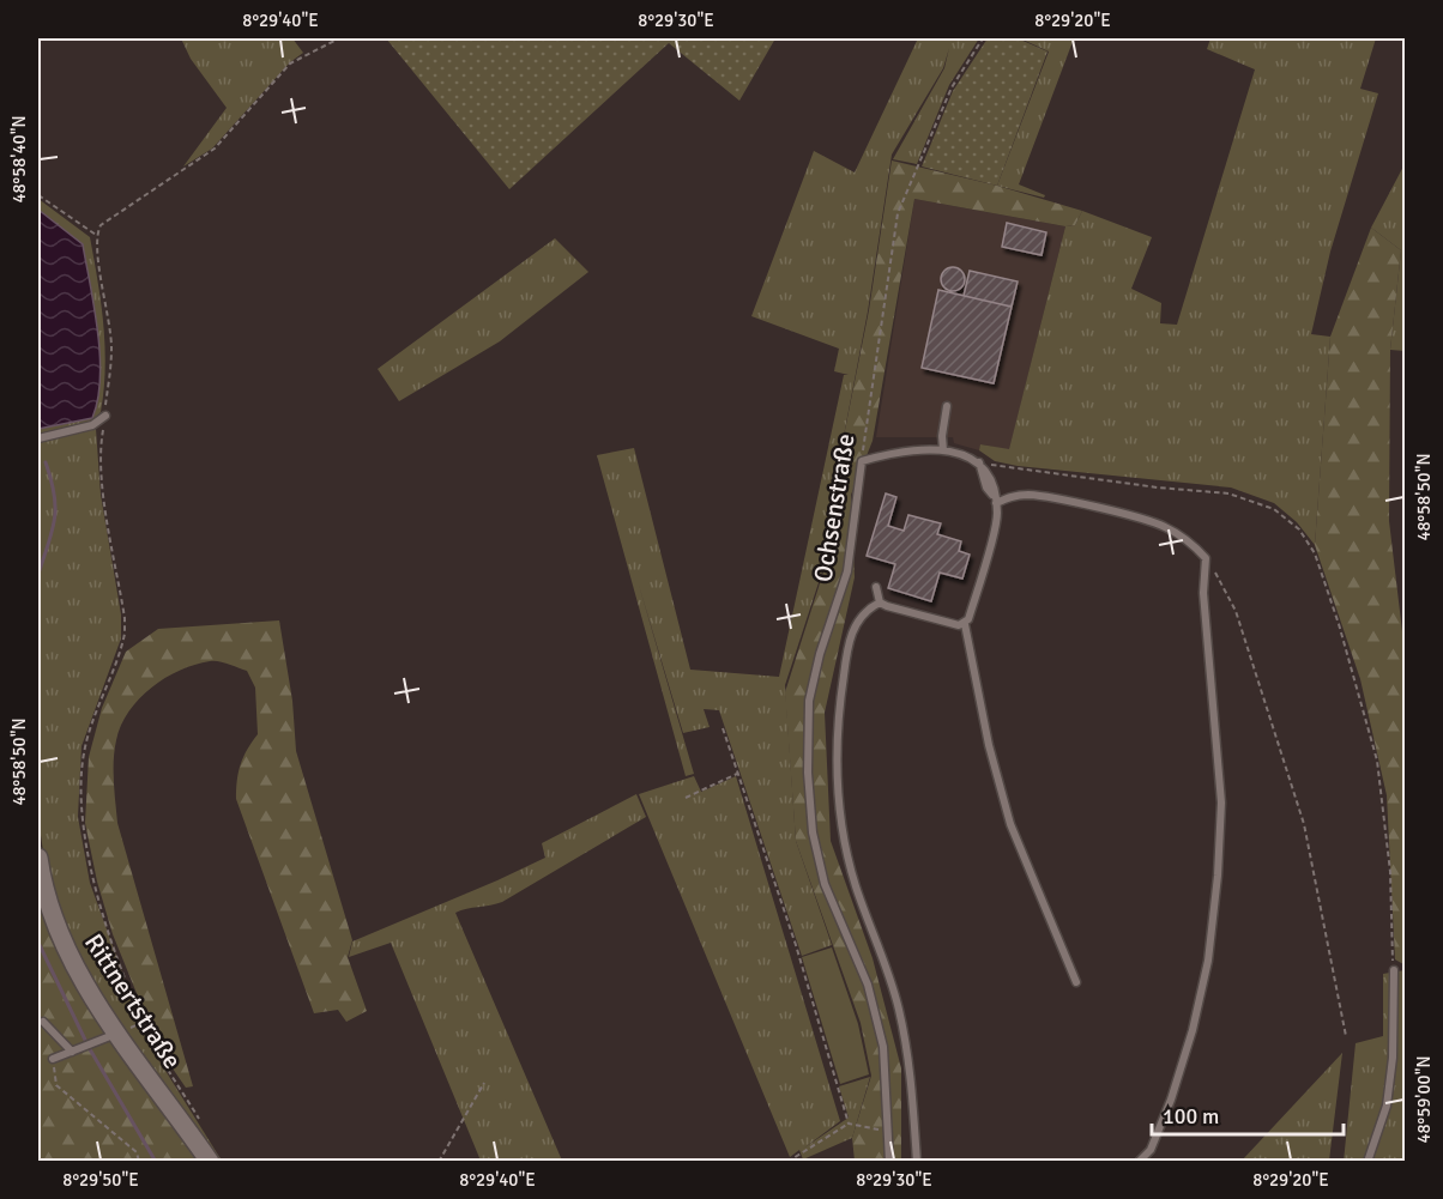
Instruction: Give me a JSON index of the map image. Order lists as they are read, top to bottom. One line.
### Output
{"streets":{"street":["Rittnertstraße"],"lane":["Ochsenstraße"]},"scale_bar":"100 m","coordinates":["8°29'40\"E","8°29'30\"E","8°29'20\"E","48°58'40\"N","48°58'50\"N","48°59'00\"N","8°29'50\"E"]}
